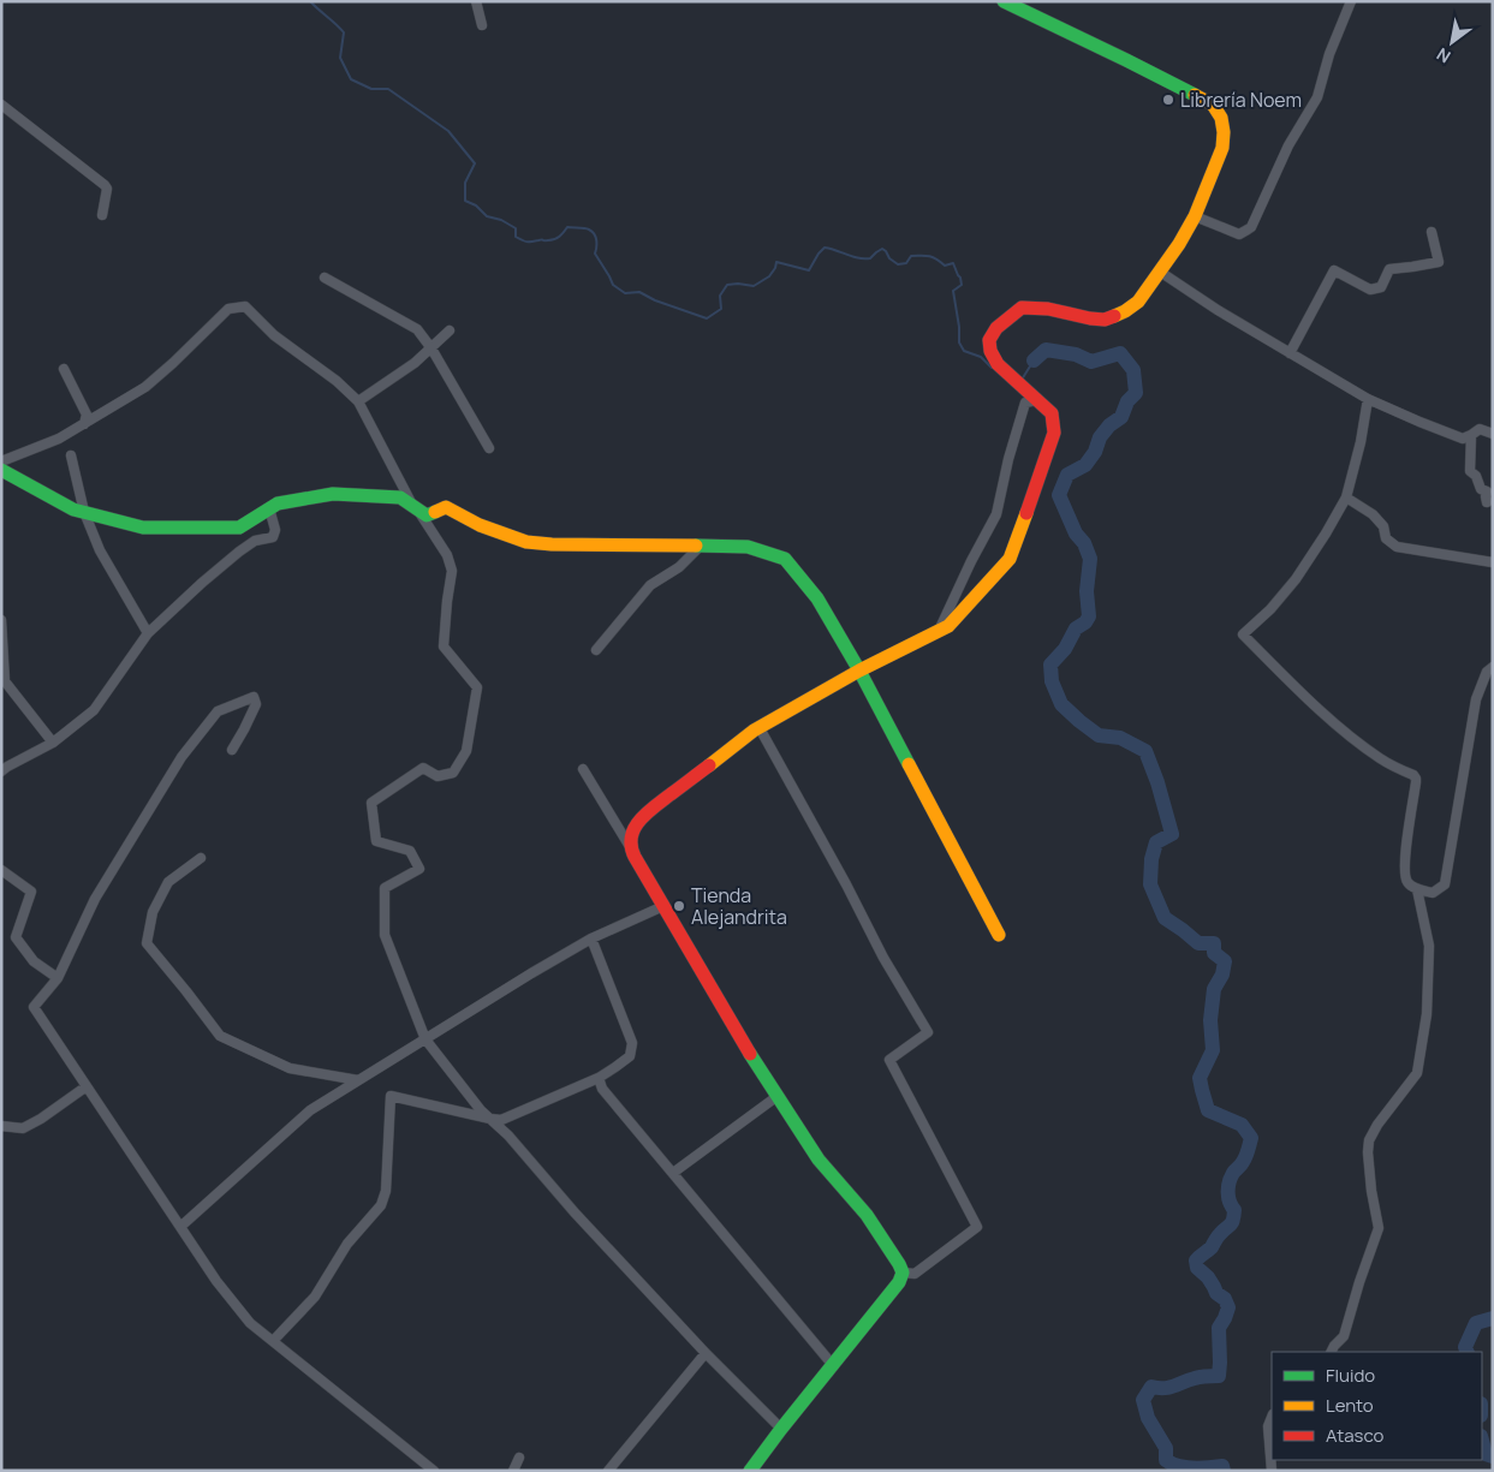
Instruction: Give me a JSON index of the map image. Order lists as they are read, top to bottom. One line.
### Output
{"places":["Librería Noem","Tienda Alejandrita"],"legend":["Fluido","Lento","Atasco"],"north":"bottom left"}
